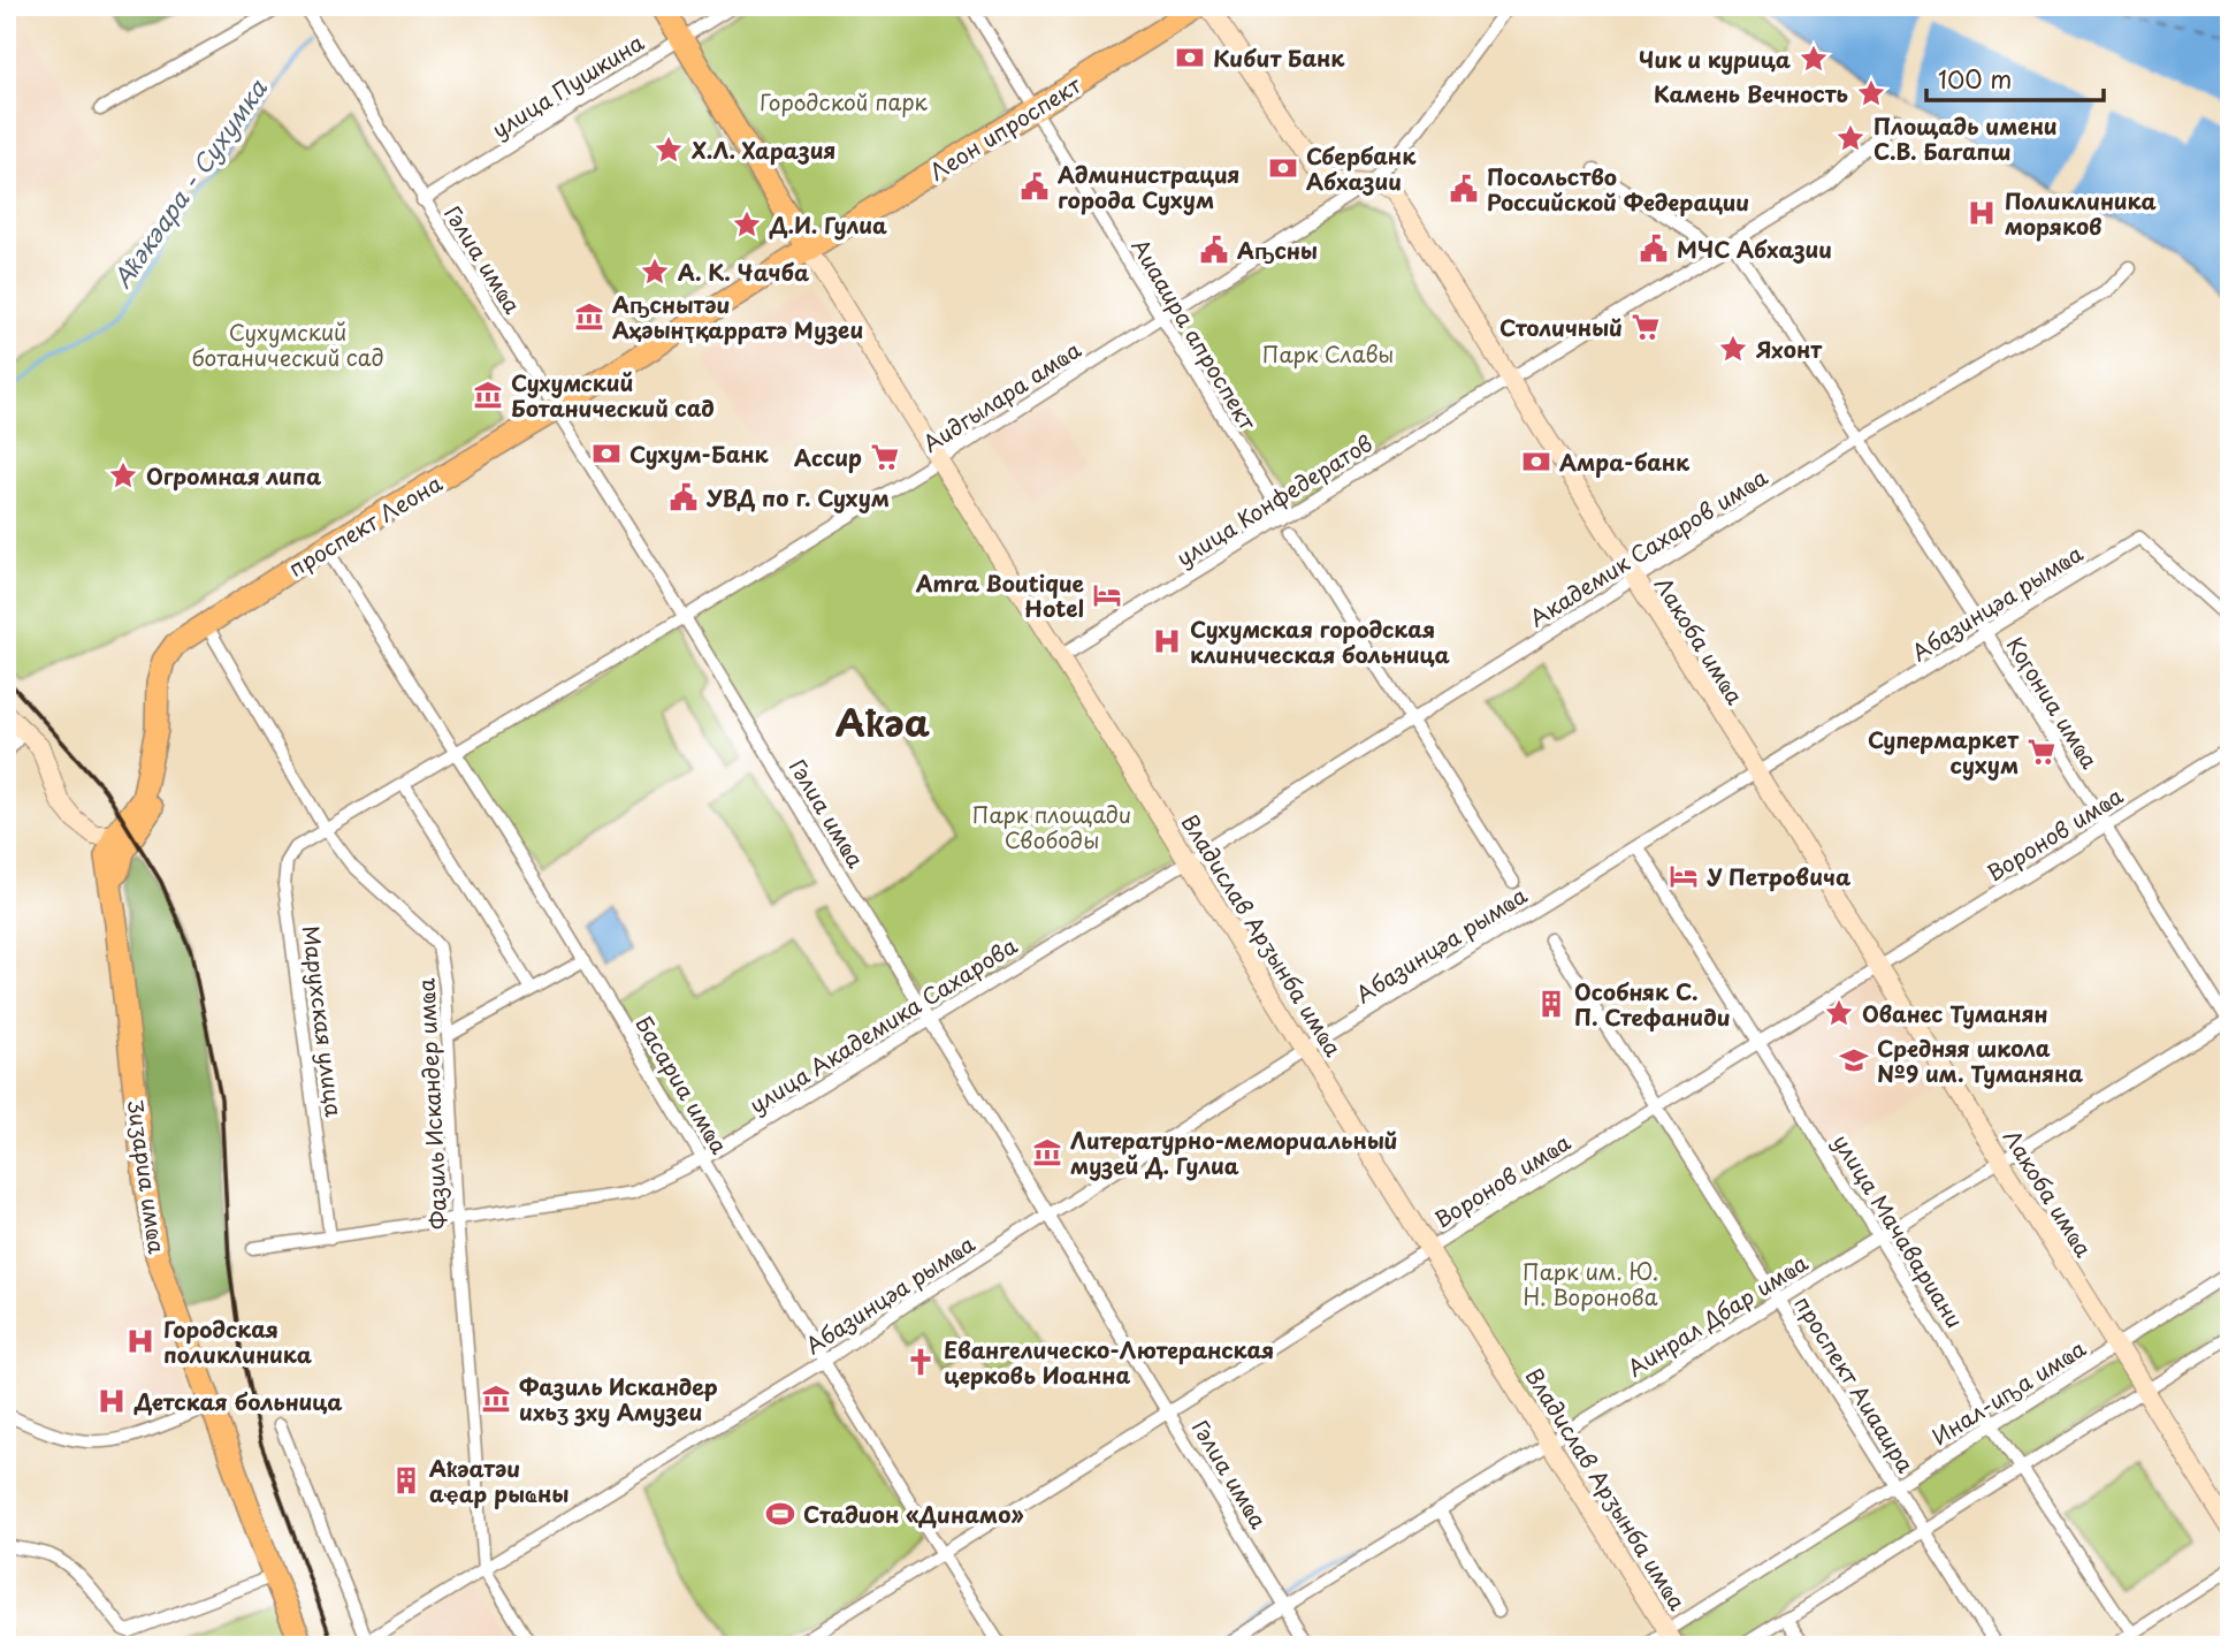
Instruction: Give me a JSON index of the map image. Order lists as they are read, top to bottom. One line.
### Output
{"streets":{"highway":["Леон ипроспект","проспект Леона","Ӡиӡариа имҩа"],"main road":["Лакоба имҩа","Владислав Арӡынба имҩа"],"street":["улица Пушкина","Гәлиа имҩа","Аиааира апроспект","Аидгылара амҩа","улица Конфедератов","Академик Сахаров имҩа","Абазинцәа рымҩа","Коӷониа имҩа","Воронов имҩа","Марухская улица","улица Академика Сахарова","Басариа имҩа","Фазиль Искандер имҩа","улица Мачавариани","Аинрал Дбар имҩа","проспект Аиааира","Инал-иҧа имҩа"]},"crossings":[["улица Пушкина","Гәлиа имҩа"],["Леон ипроспект","Аиааира апроспект"],["Леон ипроспект","проспект Леона"],["Леон ипроспект","Владислав Арӡынба имҩа"],["Гәлиа имҩа","Аидгылара амҩа"],["Гәлиа имҩа","проспект Леона"],["Гәлиа имҩа","Абазинцәа рымҩа"],["Гәлиа имҩа","Воронов имҩа"],["Гәлиа имҩа","улица Академика Сахарова"],["Гәлиа имҩа","Аинрал Дбар имҩа"],["Аиааира апроспект","Аидгылара амҩа"],["Аиааира апроспект","улица Конфедератов"],["Аидгылара амҩа","Лакоба имҩа"],["Аидгылара амҩа","Владислав Арӡынба имҩа"],["Аидгылара амҩа","Марухская улица"],["Аидгылара амҩа","Басариа имҩа"],["улица Конфедератов","Лакоба имҩа"],["улица Конфедератов","Коӷониа имҩа"],["улица Конфедератов","Владислав Арӡынба имҩа"],["проспект Леона","Владислав Арӡынба имҩа"],["проспект Леона","Басариа имҩа"],["проспект Леона","Фазиль Искандер имҩа"],["проспект Леона","Ӡиӡариа имҩа"],["Академик Сахаров имҩа","Лакоба имҩа"],["Академик Сахаров имҩа","Коӷониа имҩа"],["Академик Сахаров имҩа","Владислав Арӡынба имҩа"],["Академик Сахаров имҩа","улица Академика Сахарова"],["Абазинцәа рымҩа","Лакоба имҩа"],["Абазинцәа рымҩа","Коӷониа имҩа"],["Абазинцәа рымҩа","Владислав Арӡынба имҩа"],["Абазинцәа рымҩа","Басариа имҩа"],["Абазинцәа рымҩа","Фазиль Искандер имҩа"],["Абазинцәа рымҩа","улица Мачавариани"],["Лакоба имҩа","Воронов имҩа"],["Лакоба имҩа","Аинрал Дбар имҩа"],["Лакоба имҩа","Инал-иҧа имҩа"],["Коӷониа имҩа","Воронов имҩа"],["Коӷониа имҩа","Аинрал Дбар имҩа"],["Воронов имҩа","Владислав Арӡынба имҩа"],["Воронов имҩа","Басариа имҩа"],["Воронов имҩа","улица Мачавариани"],["Воронов имҩа","проспект Аиааира"],["Владислав Арӡынба имҩа","улица Академика Сахарова"],["Владислав Арӡынба имҩа","Аинрал Дбар имҩа"],["Владислав Арӡынба имҩа","Инал-иҧа имҩа"],["Марухская улица","улица Академика Сахарова"],["Марухская улица","Фазиль Искандер имҩа"],["улица Академика Сахарова","Басариа имҩа"],["улица Академика Сахарова","Фазиль Искандер имҩа"],["улица Мачавариани","Аинрал Дбар имҩа"],["улица Мачавариани","Инал-иҧа имҩа"],["Аинрал Дбар имҩа","проспект Аиааира"],["проспект Аиааира","Инал-иҧа имҩа"]],"districts":["Аҟəа"],"water":["Аҟәкәара - Сухумка"],"parks":["Городской парк","Сухумский ботанический сад","Парк Славы","Парк площади Свободы","Парк им. Ю. Н. Воронова"],"places":{"bank":["Кибит Банк","Сбербанк Абхазии","Сухум-Банк","Амра-банк"],"place":["Чик и курица","Камень Вечность","Площадь имени С.В. Багапш","Х.Л. Харазия","Д.И. Гулиа","А. К. Чачба","Яхонт","Огромная липа","Ованес Туманян"],"public building":["Администрация города Сухум","Посольство Российской Федерации","МЧС Абхазии","Аҧсны","УВД по г. Сухум"],"hospital":["Поликлиника моряков","Сухумская городская клиническая больница","Городская поликлиника","Детская больница"],"museum":["Аҧснытәи Аҳәынҭқарратә Музеи","Сухумский Ботанический сад","Литературно-мемориальный музей Д. Гулиа","Фазиль Искандер ихьӡ зху Амузеи"],"supermarket":["Столичный","Ассир","Супермаркет сухум"],"hotel":["Amra Boutique Hotel","У Петровича"],"building":["Особняк С. П. Стефаниди","Аҟәатәи аҿар рыҩны"],"school or university":["Средняя школа №9 им. Туманяна"],"church":["Евангелическо-Лютеранская церковь Иоанна"],"sports":["Cтадион «Динамо»"]},"scale_bar":"100 m"}
